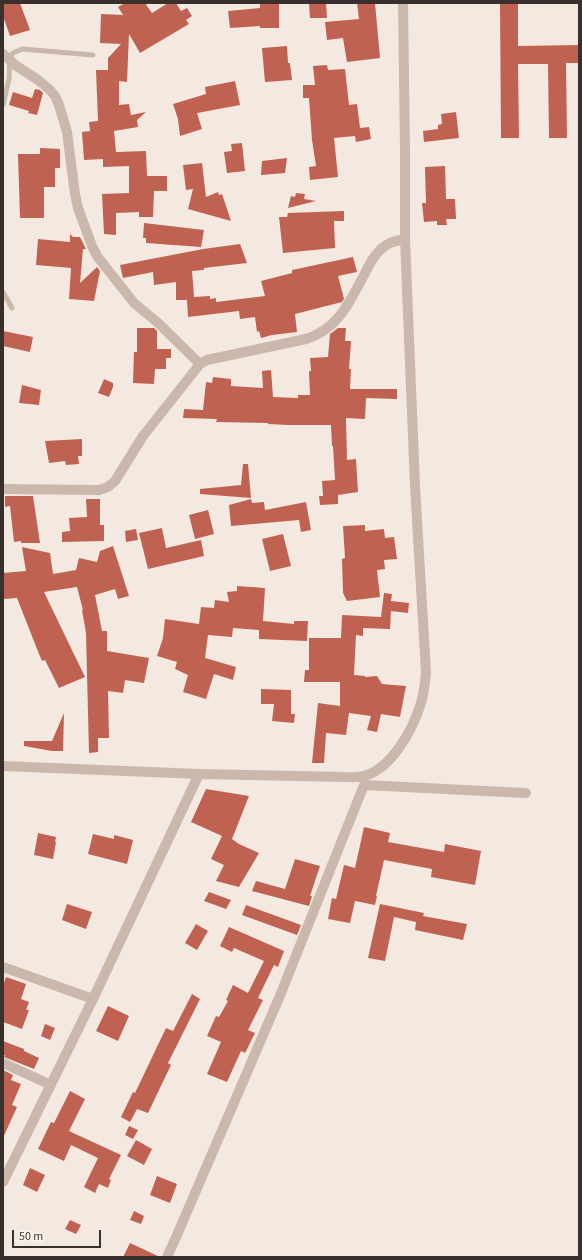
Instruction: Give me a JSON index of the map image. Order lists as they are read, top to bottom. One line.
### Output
{"scale_bar":"50 m"}
